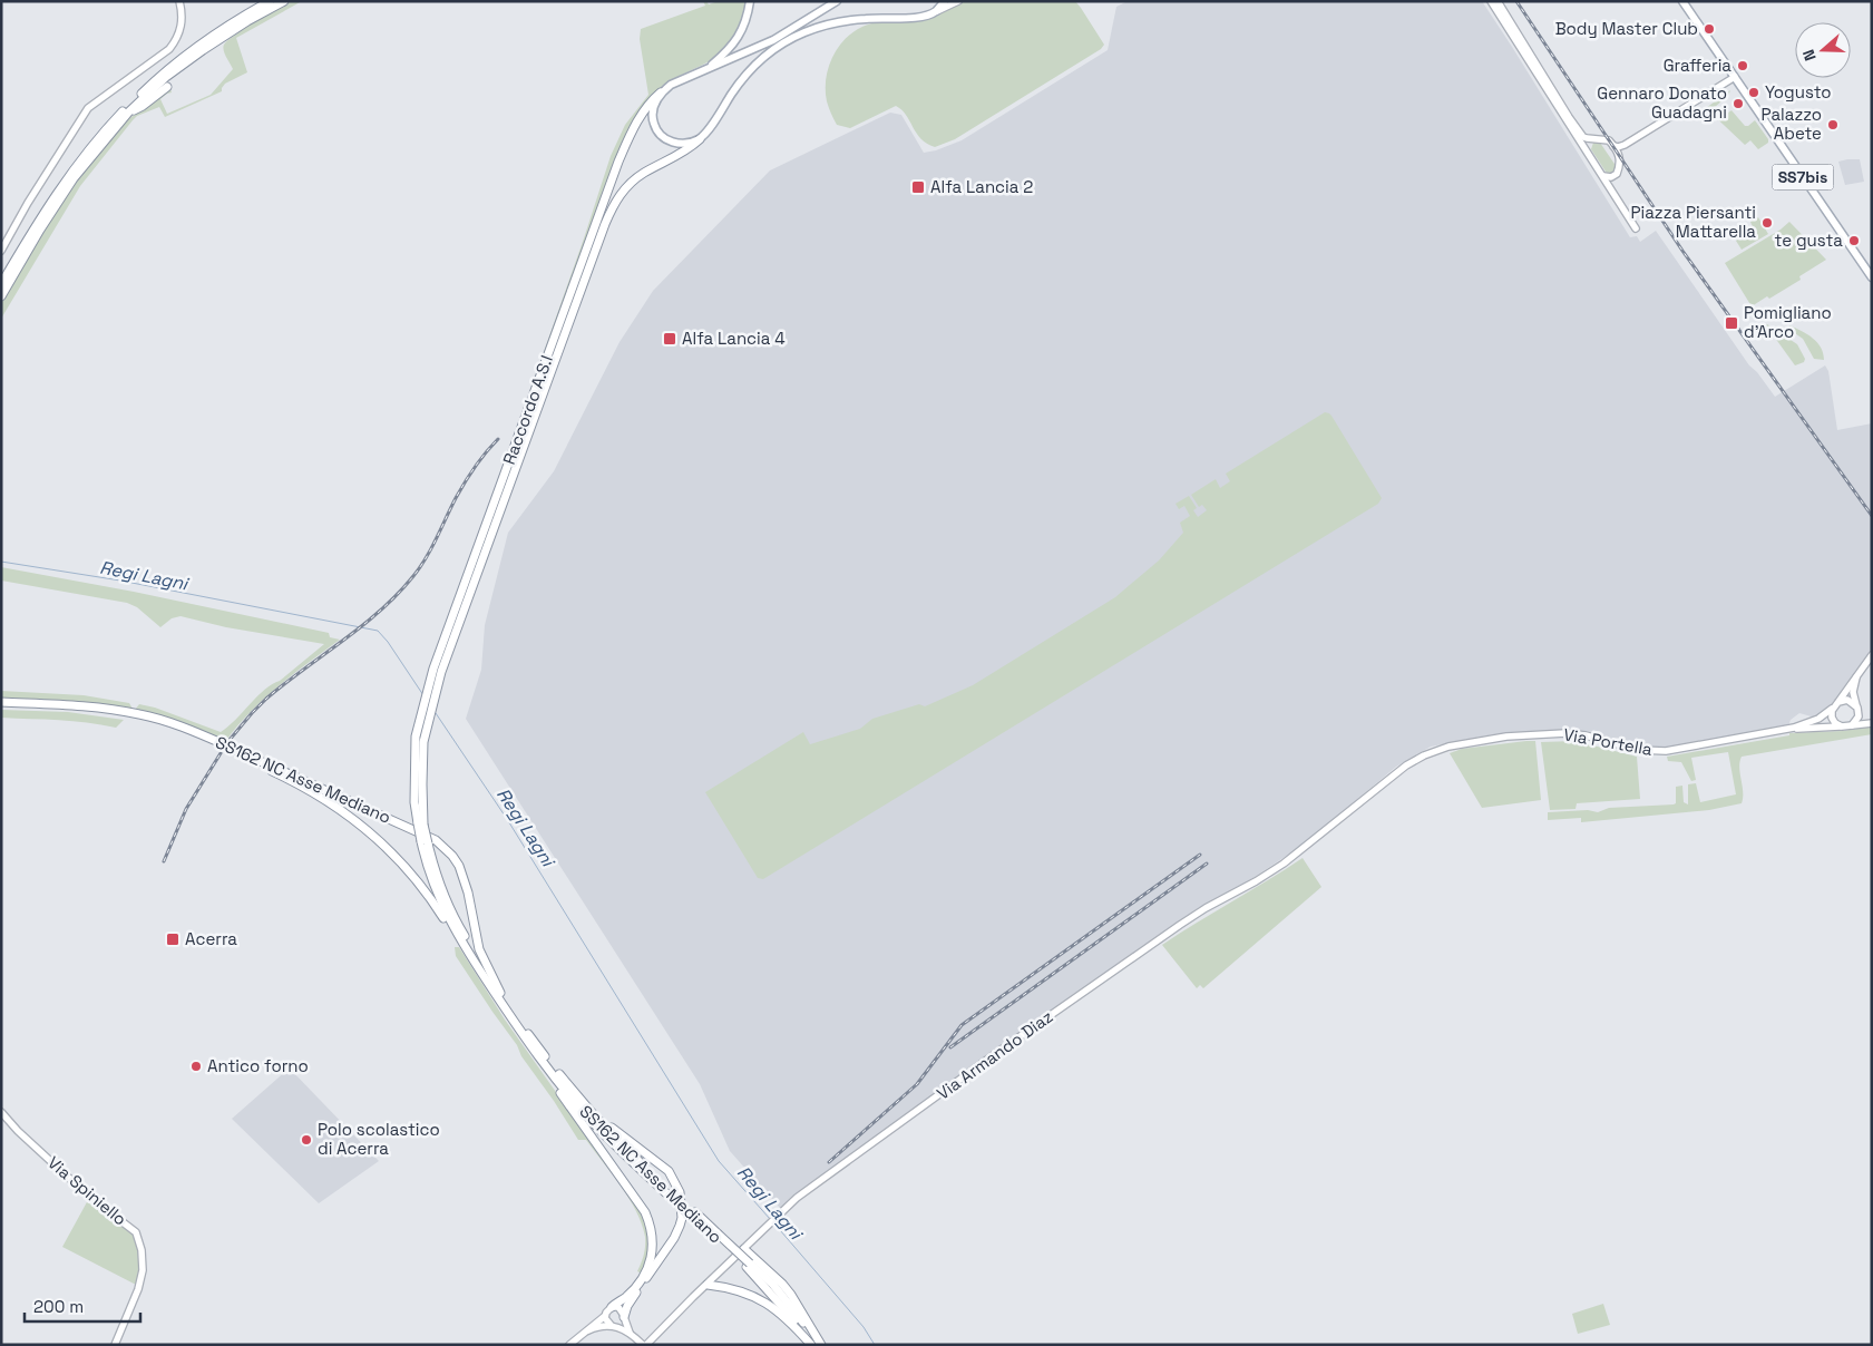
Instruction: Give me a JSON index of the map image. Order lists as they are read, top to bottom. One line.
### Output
{"streets":{"highway":["Raccordo A.S.I","SS162 NC Asse Mediano"],"main road":["SS7bis","Via Portella","Via Armando Diaz","Via Spiniello"]},"crossings":[["Via Portella","Via Armando Diaz"]],"water":["Regi Lagni"],"places":{"other":["Body Master Club","Grafferia","Yogusto","Gennaro Donato Guadagni","Palazzo Abete","Piazza Piersanti Mattarella","te gusta","Antico forno","Polo scolastico di Acerra"],"transit":["Alfa Lancia 2","Pomigliano d’Arco","Alfa Lancia 4","Acerra"]},"scale_bar":"200 m","north":"left"}
